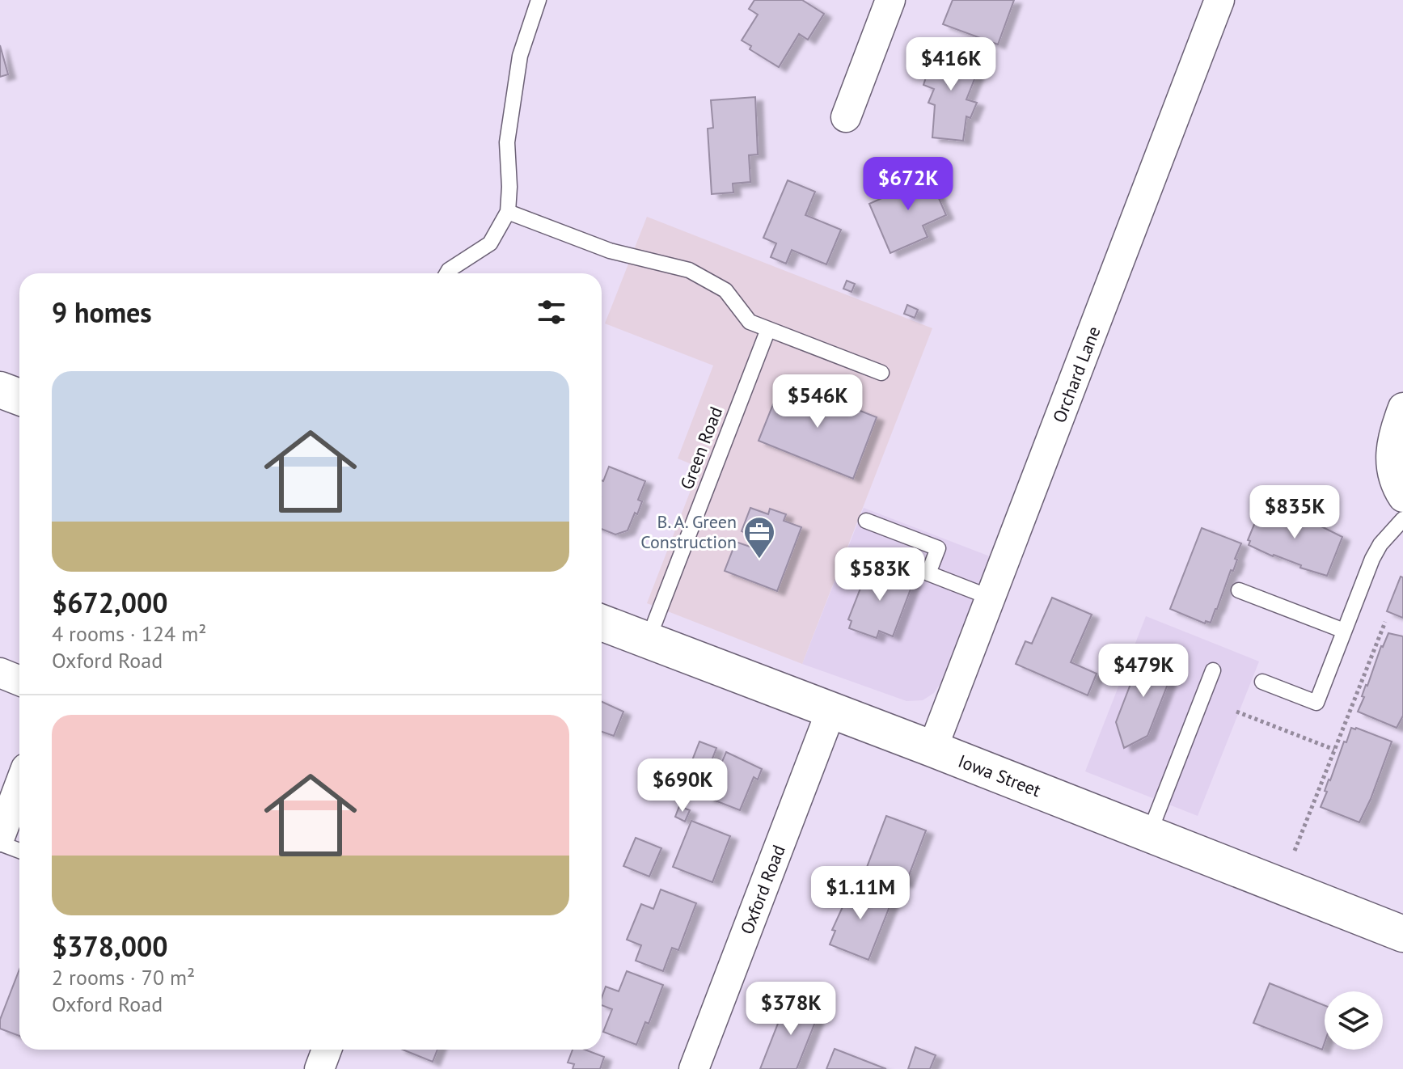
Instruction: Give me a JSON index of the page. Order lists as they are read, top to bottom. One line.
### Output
{"streets":{"highway":["Iowa Street"],"street":["Orchard Lane","Oxford Road"],"lane":["Green Road"]},"crossings":[["Orchard Lane","Iowa Street"],["Green Road","Iowa Street"],["Iowa Street","Oxford Road"]],"places":{"office":["B. A. Green Construction"]},"page":{"price":["$416K","$672K","$546K","$835K","$583K","$479K","$690K","$1.11M","$378K"],"heading":"9 homes","list":[{"name":"$672,000","note":"4 rooms · 124 m² · Oxford Road"},{"name":"$378,000","note":"2 rooms · 70 m² · Oxford Road"}]}}
